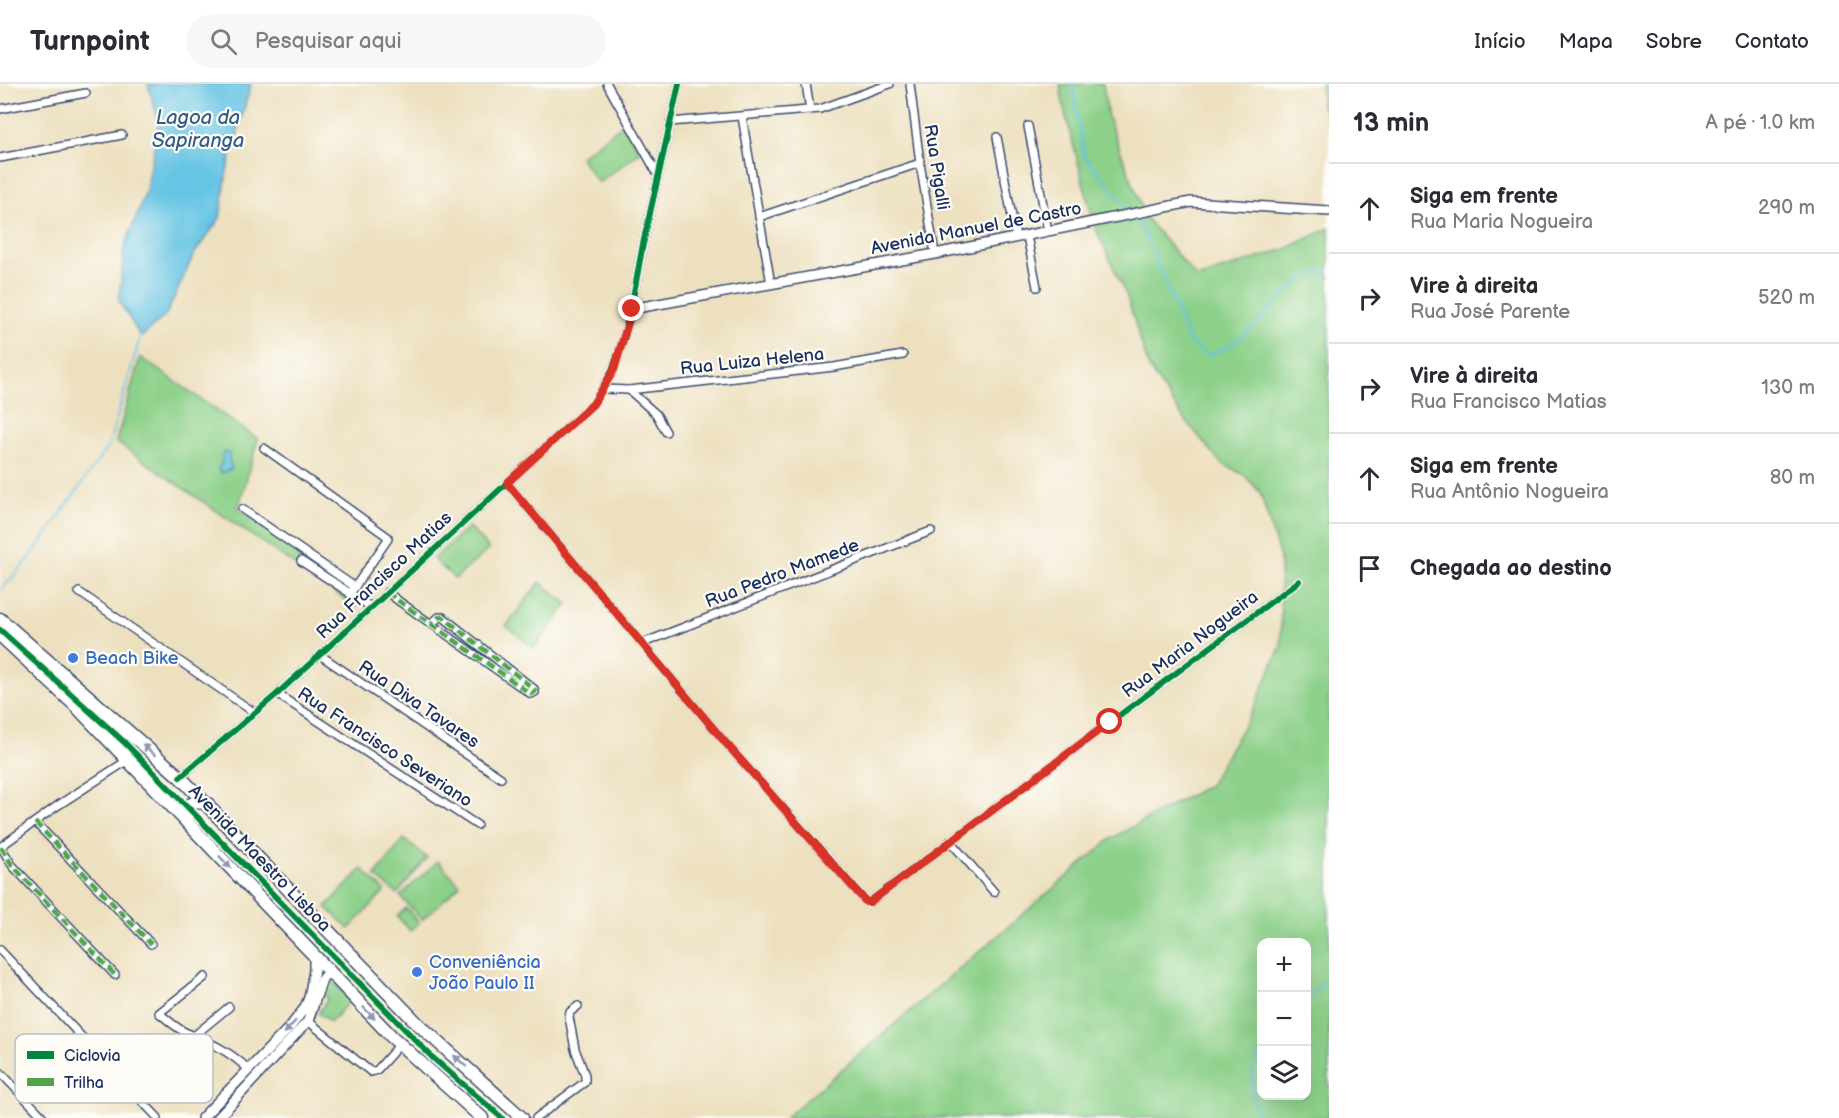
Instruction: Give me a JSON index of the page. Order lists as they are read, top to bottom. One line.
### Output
{"streets":{"highway":["Avenida Maestro Lisboa"],"street":["Rua Pigalli","Avenida Manuel de Castro","Rua Luiza Helena","Rua Pedro Mamede","Rua Francisco Matias","Rua Maria Nogueira","Rua Diva Tavares","Rua Francisco Severiano"]},"crossings":[["Rua Pigalli","Avenida Manuel de Castro"],["Avenida Manuel de Castro","Rua Francisco Matias"],["Rua Luiza Helena","Rua Francisco Matias"],["Rua Pedro Mamede","Rua Maria Nogueira"],["Rua Francisco Matias","Rua Diva Tavares"],["Rua Francisco Matias","Rua Francisco Severiano"],["Rua Francisco Matias","Avenida Maestro Lisboa"]],"water":["Lagoa da Sapiranga"],"places":["Beach Bike","Conveniência João Paulo II"],"legend":["Ciclovia","Trilha"],"page":{"header":"Turnpoint","search":"Pesquisar aqui","nav":["Início","Mapa","Sobre","Contato"],"heading":["13 min","A pé · 1.0 km"],"list":[["Siga em frente","Rua Maria Nogueira","290 m"],["Vire à direita","Rua José Parente","520 m"],["Vire à direita","Rua Francisco Matias","130 m"],["Siga em frente","Rua Antônio Nogueira","80 m"],"Chegada ao destino"],"map_buttons":["+","−"]}}
